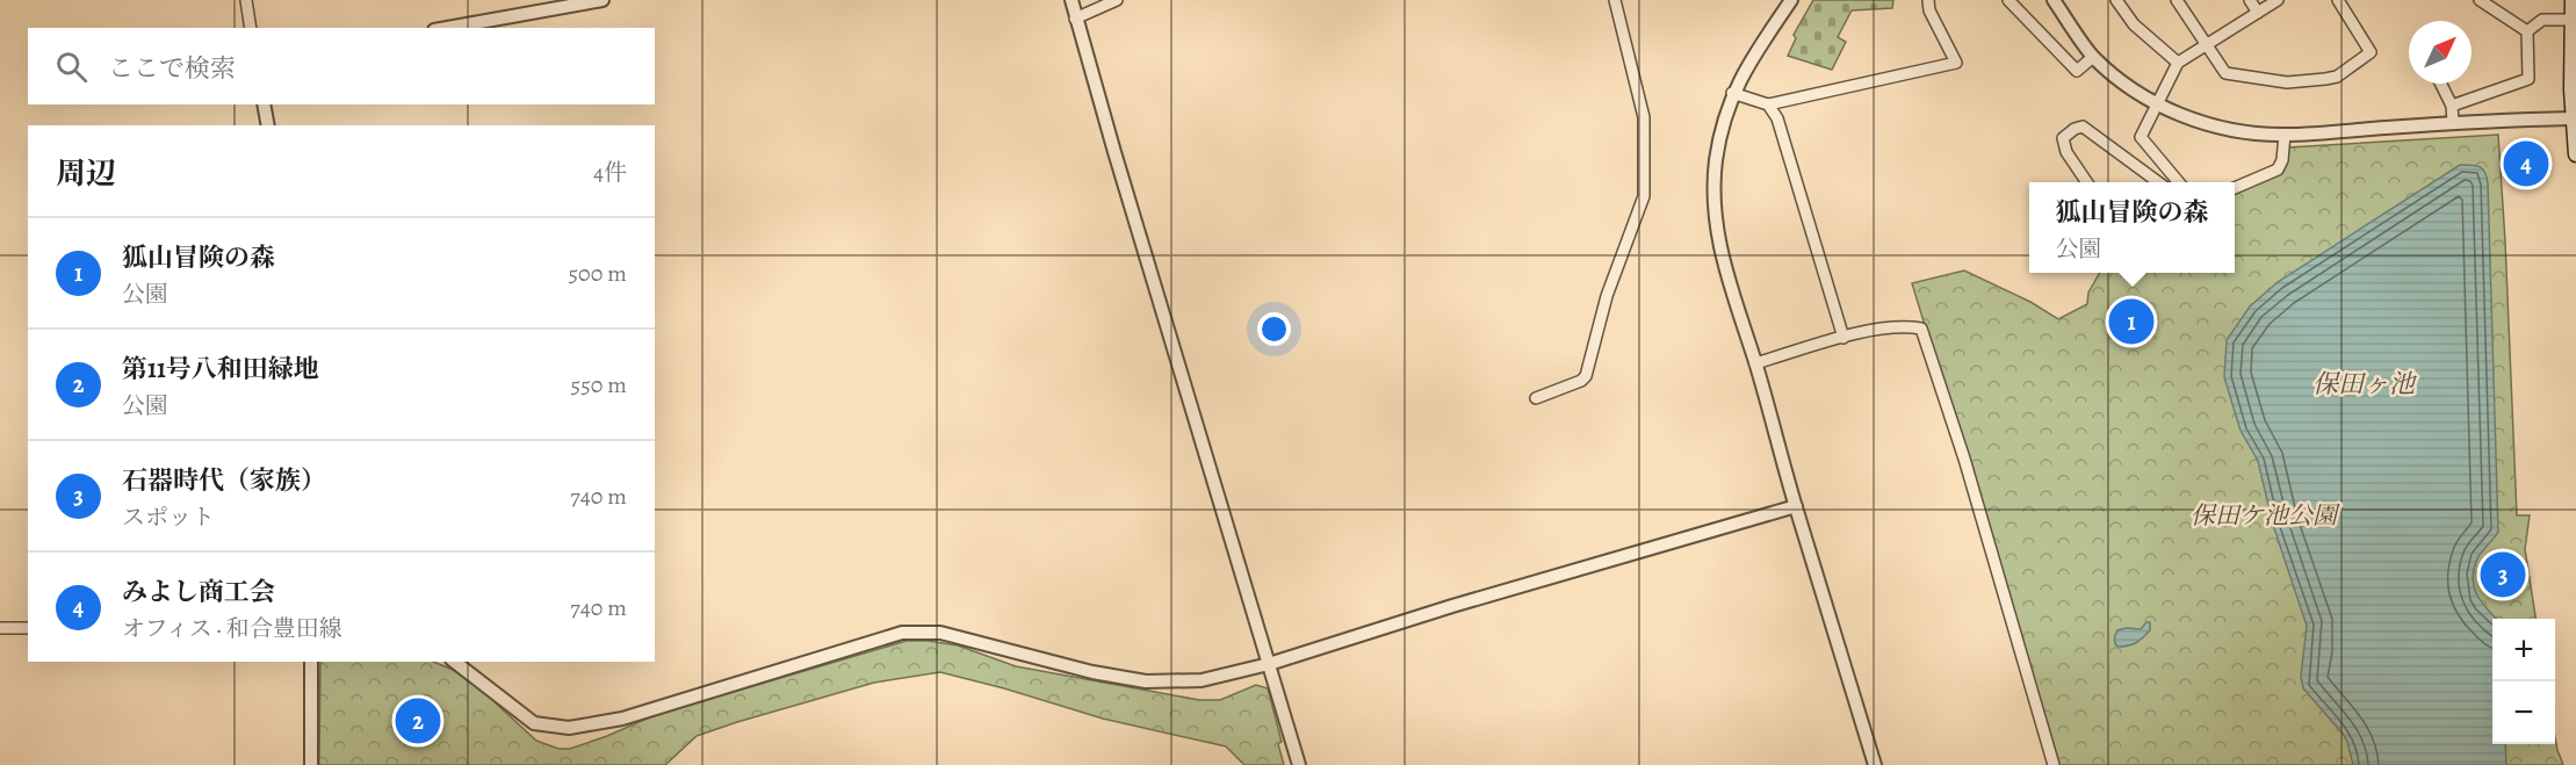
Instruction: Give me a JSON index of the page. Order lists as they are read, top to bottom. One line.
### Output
{"water":["保田ヶ池"],"parks":["保田ケ池公園"],"north":"top right","page":{"search":"ここで検索","heading":["周辺","4件"],"pins":["4","1","3","2"],"popup":["狐山冒険の森","公園"],"list":[{"mark":"1","name":"狐山冒険の森","note":"公園","value":"500 m"},{"mark":"2","name":"第11号八和田緑地","note":"公園","value":"550 m"},{"mark":"3","name":"石器時代（家族）","note":"スポット","value":"740 m"},{"mark":"4","name":"みよし商工会","note":"オフィス · 和合豊田線","value":"740 m"}],"map_buttons":["+","−"]}}
